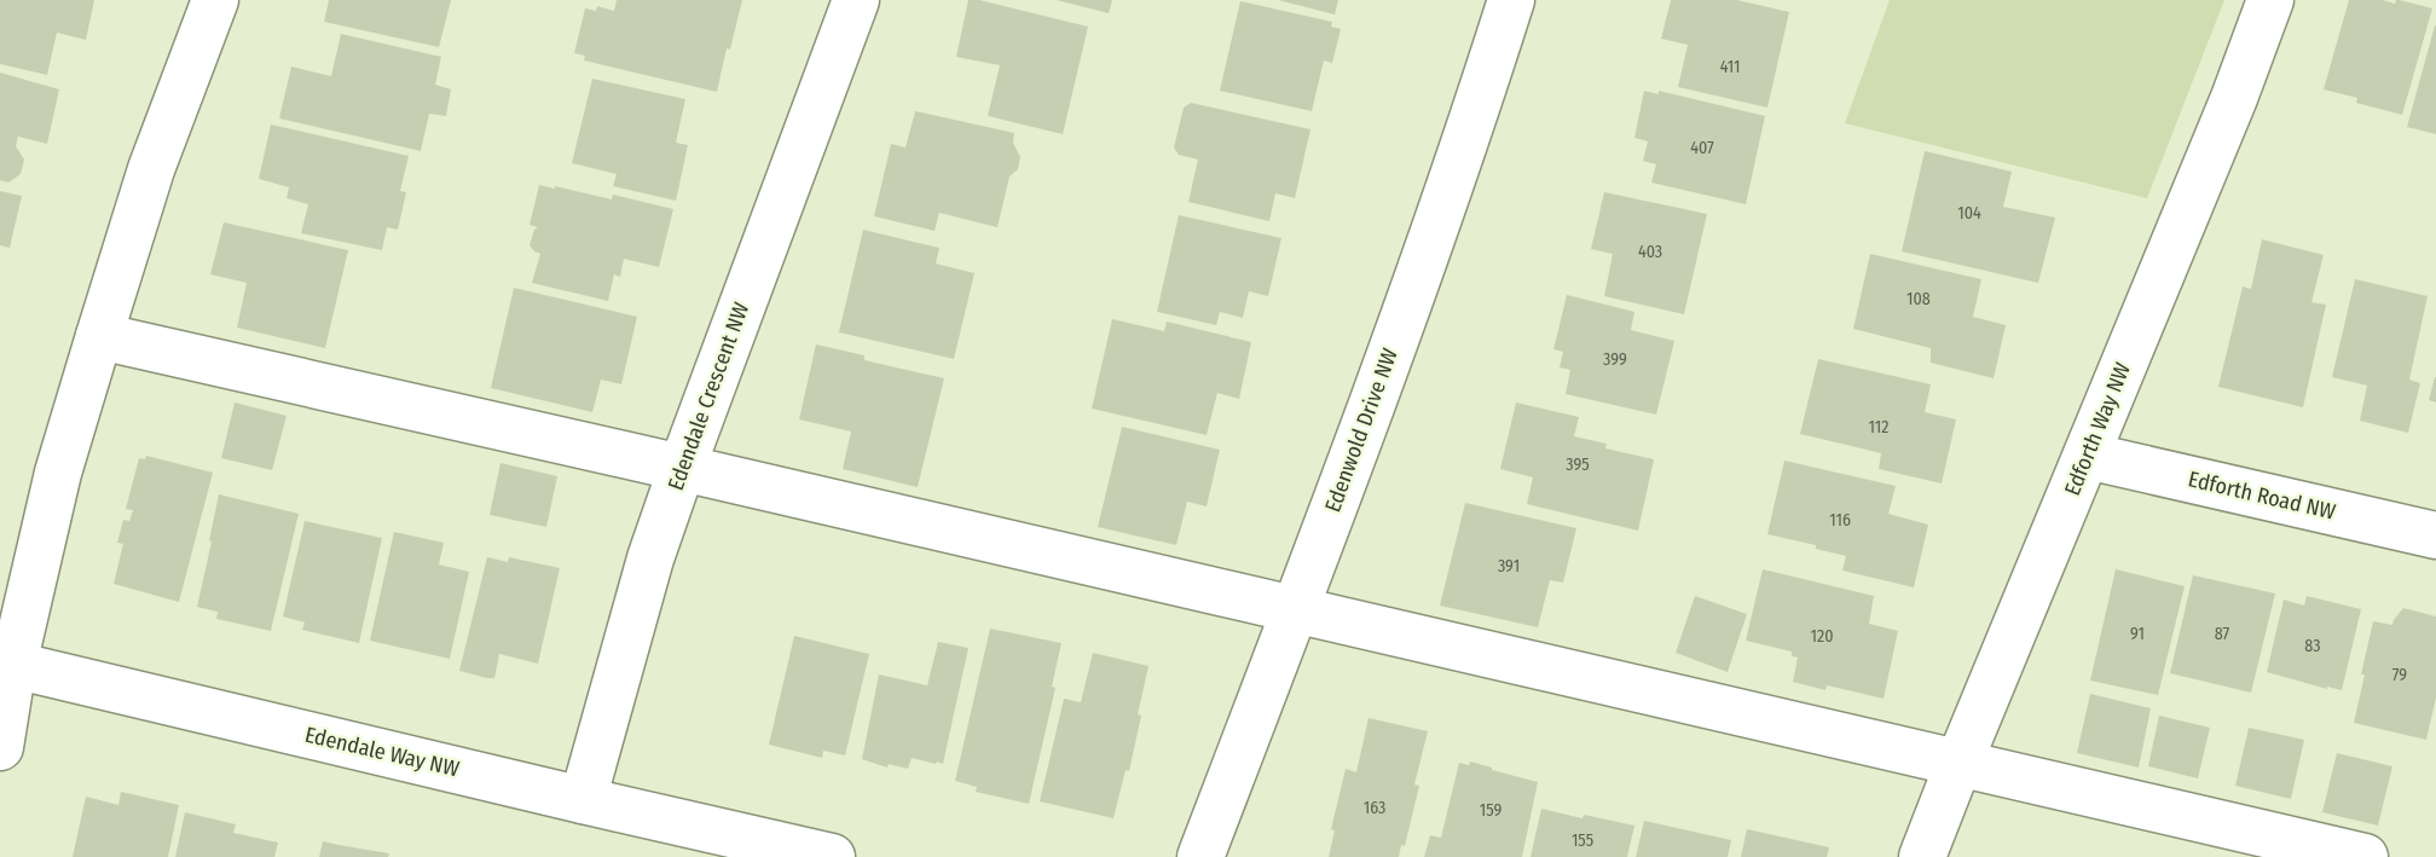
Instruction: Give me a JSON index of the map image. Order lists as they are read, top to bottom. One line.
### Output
{"streets":{"street":["Edendale Crescent NW","Edforth Way NW","Edenwold Drive NW","Edforth Road NW","Edendale Way NW"]},"crossings":[["Edendale Crescent NW","Edendale Way NW"],["Edforth Way NW","Edforth Road NW"]],"house_numbers":["411","407","104","403","108","399","112","395","116","391","91","87","120","83","79","163","159","155"]}
